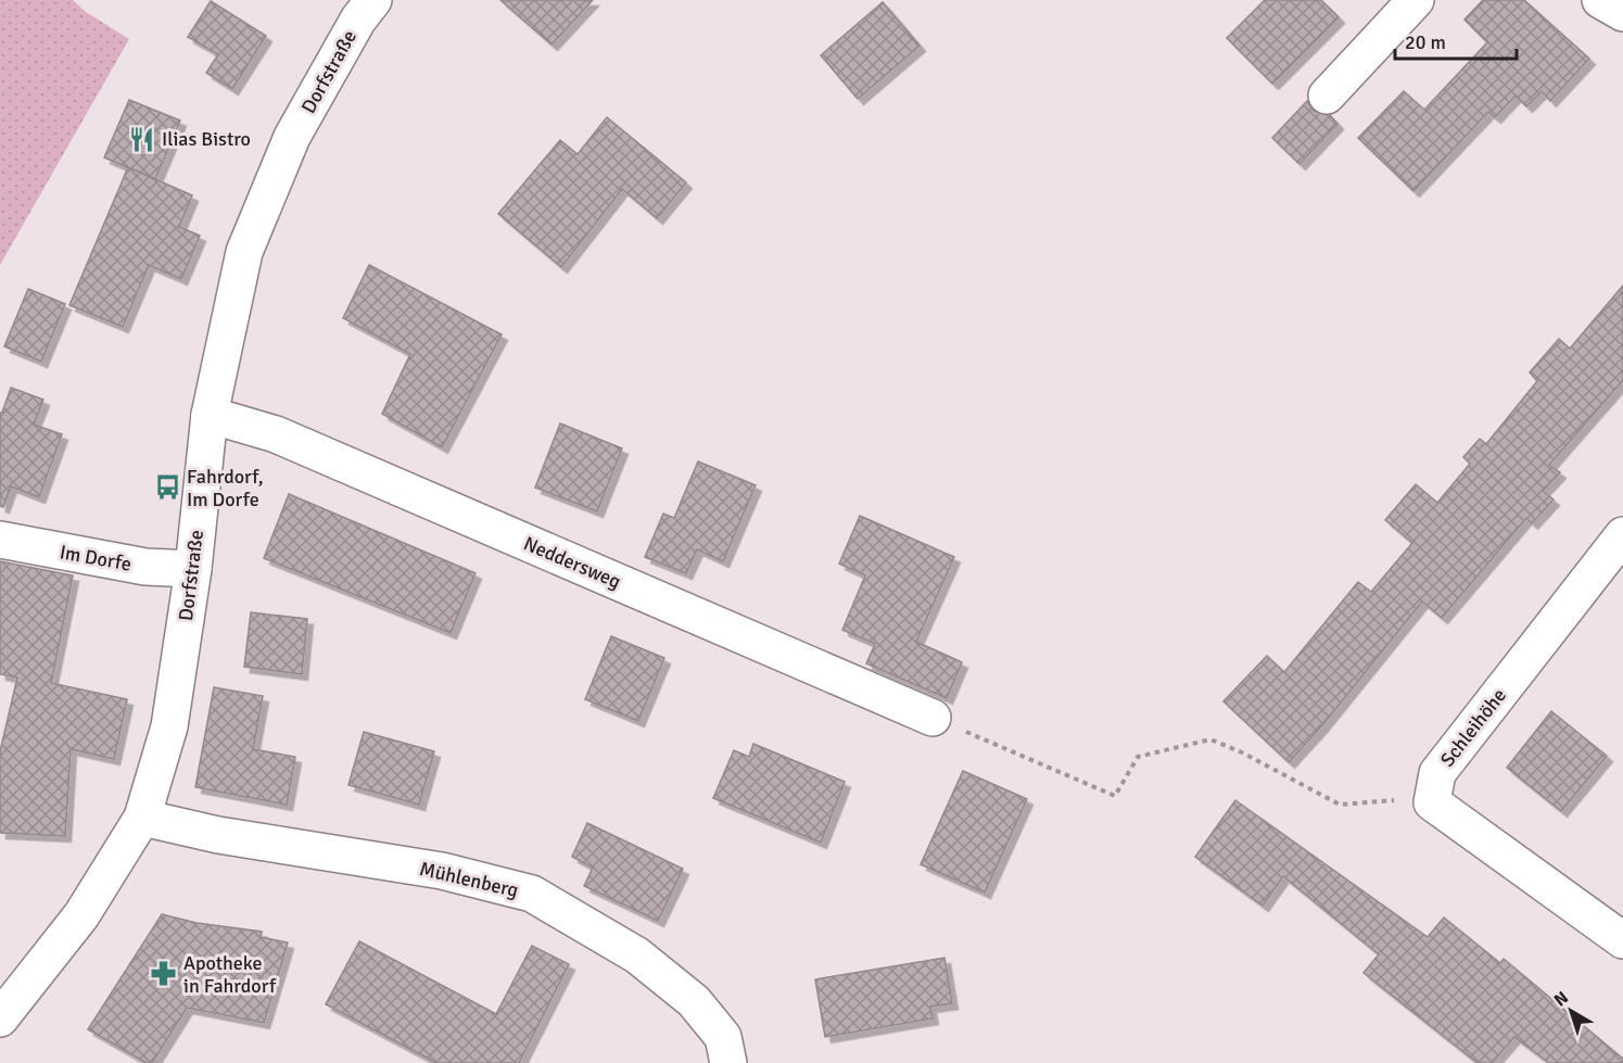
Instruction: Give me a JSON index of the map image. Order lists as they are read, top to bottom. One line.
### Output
{"streets":{"street":["Dorfstraße","Im Dorfe","Neddersweg","Schleihöhe","Mühlenberg"]},"crossings":[["Dorfstraße","Im Dorfe"],["Dorfstraße","Neddersweg"],["Dorfstraße","Mühlenberg"]],"places":{"restaurant":["Ilias Bistro"],"bus stop":["Fahrdorf, Im Dorfe"],"pharmacy":["Apotheke in Fahrdorf"]},"scale_bar":"20 m","north":"top left"}
